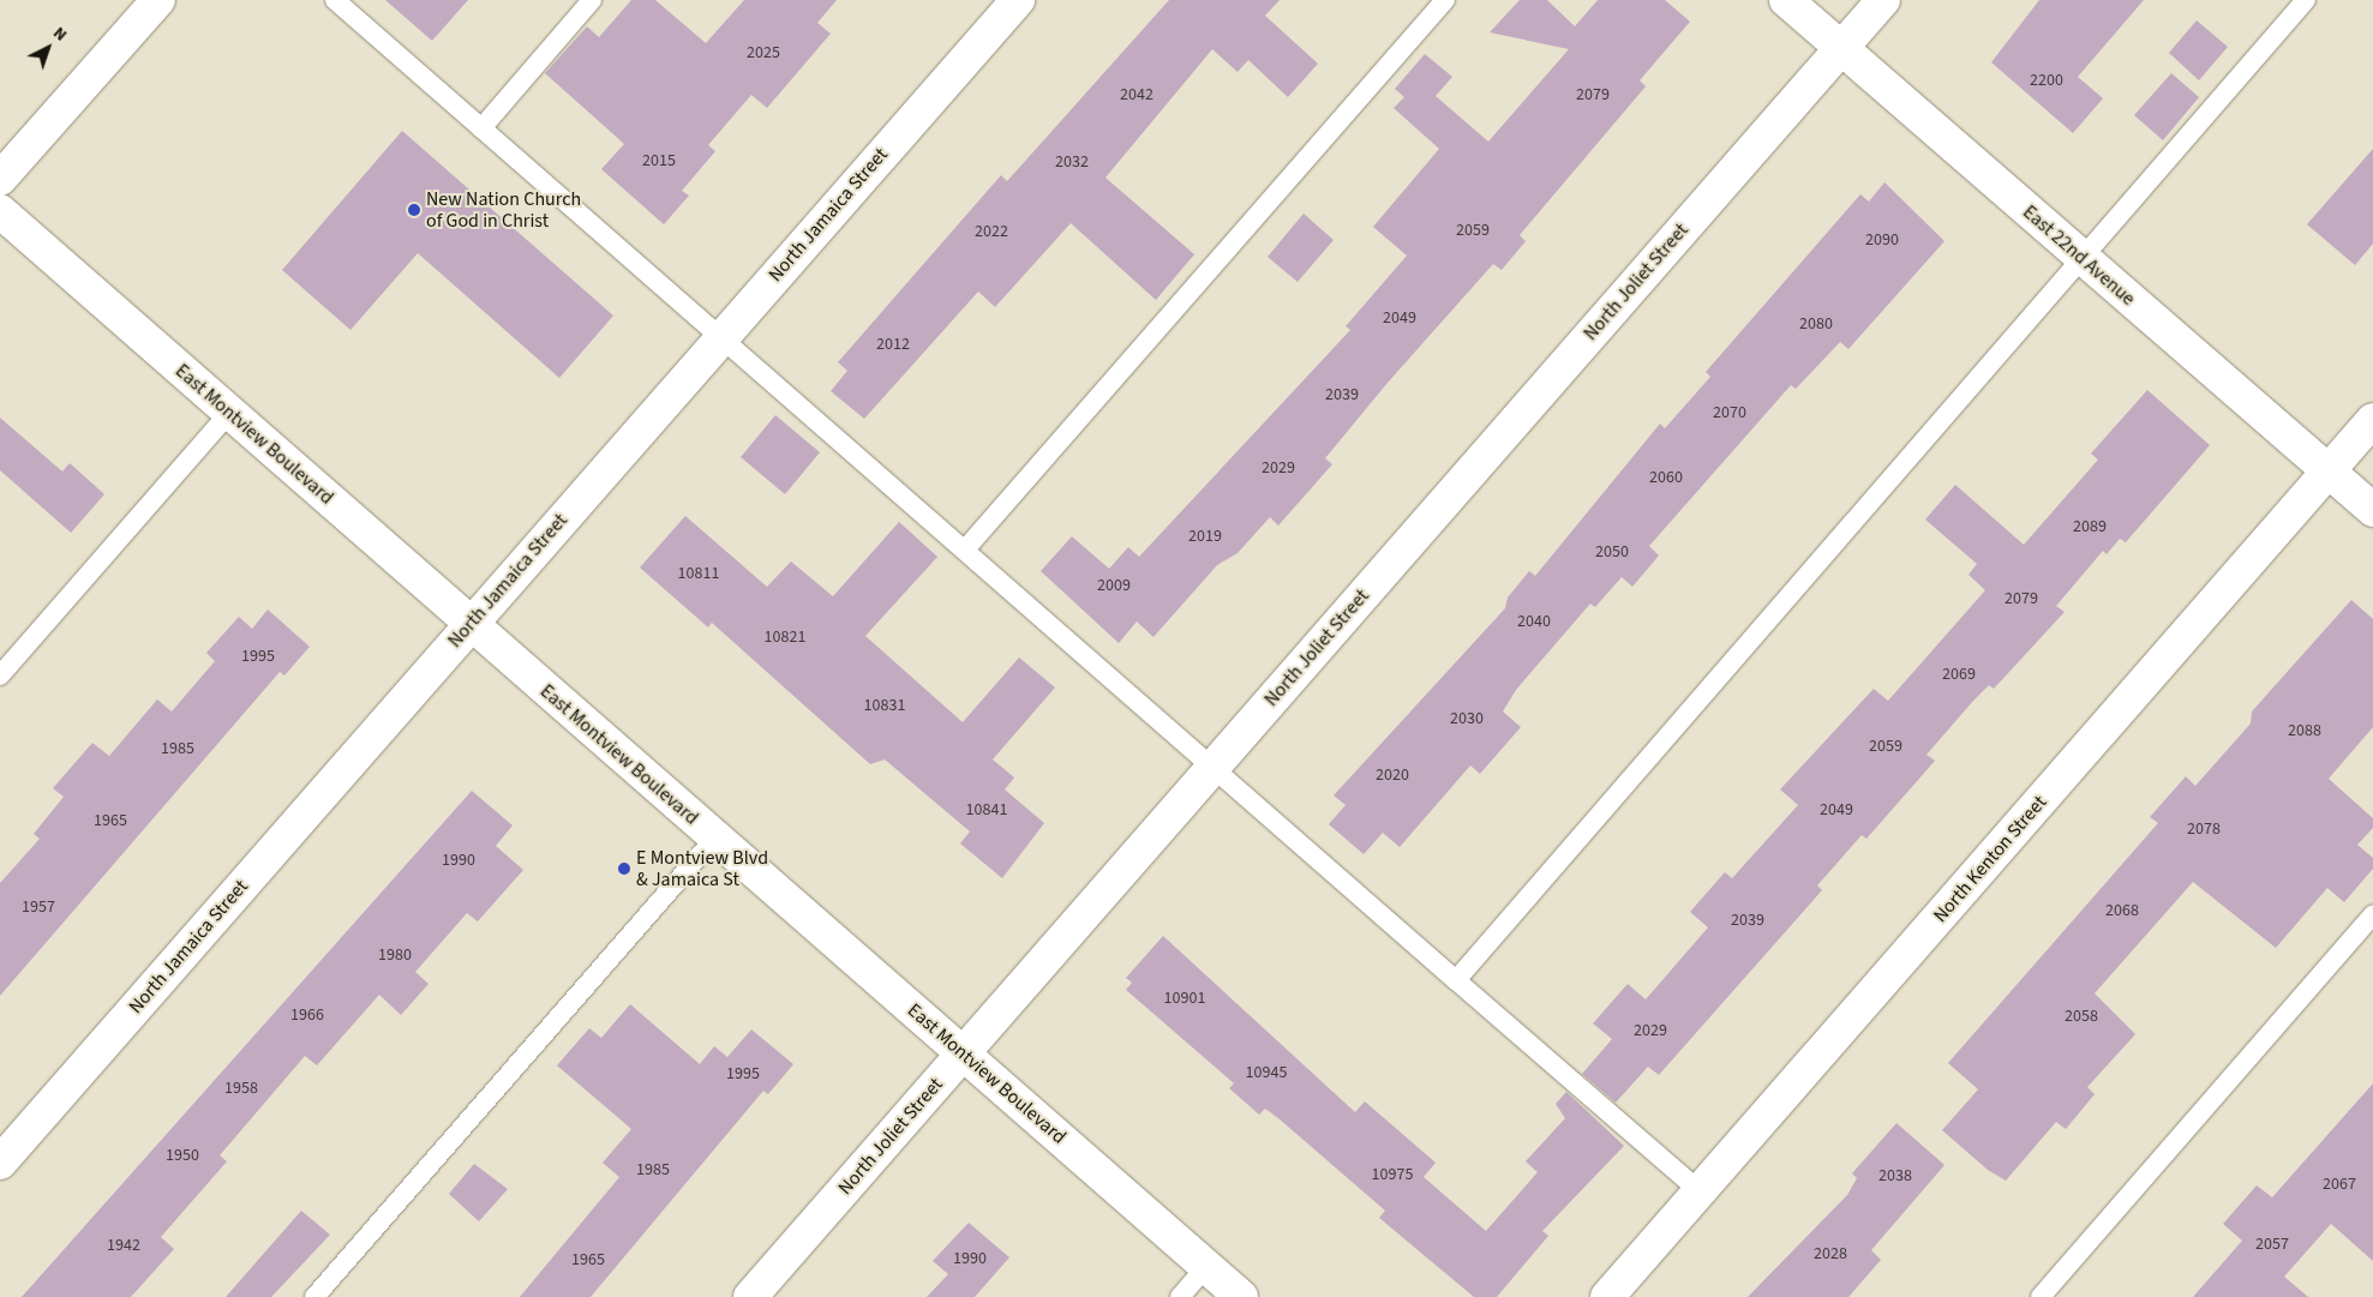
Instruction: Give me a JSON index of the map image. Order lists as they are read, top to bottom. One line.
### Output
{"streets":{"street":["North Jamaica Street","East 22nd Avenue","North Joliet Street","East Montview Boulevard","North Kenton Street"]},"crossings":[["North Jamaica Street","East Montview Boulevard"],["East 22nd Avenue","North Joliet Street"],["East 22nd Avenue","North Kenton Street"],["North Joliet Street","East Montview Boulevard"]],"places":["New Nation Church of God in Christ","E Montview Blvd & Jamaica St"],"house_numbers":["2025","2200","2042","2079","2015","2032","2059","2022","2090","2049","2080","2012","2039","2070","2029","2060","2089","2019","2050","10811","2009","2079","2040","10821","1995","2069","10831","2030","2088","2059","1985","2020","10841","2049","1965","2078","1990","1957","2068","2039","1980","10901","1966","2058","2029","10945","1995","1958","1950","1985","10975","2038","2067","2057","1942","2028","1990","1965"],"north":"top right"}
